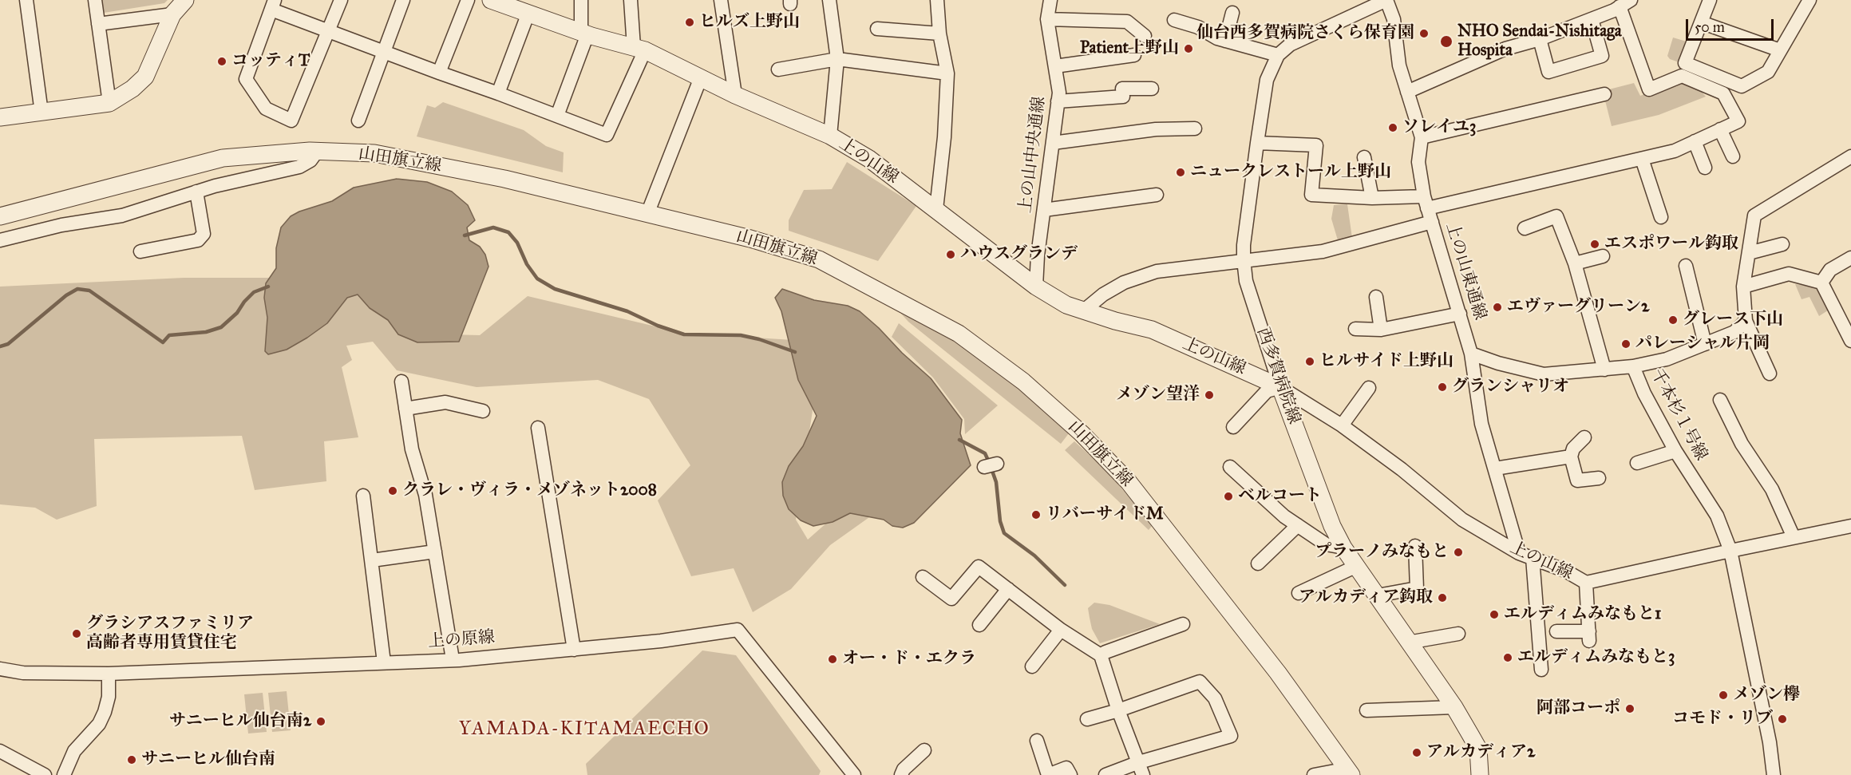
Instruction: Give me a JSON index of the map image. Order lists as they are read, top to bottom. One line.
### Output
{"streets":{"street":["上の山中央通線","山田旗立線","上の山線","上の山東通線","西多賀病院線","千本杉１号線","上の原線"]},"crossings":[["上の山中央通線","上の山線"],["上の山線","上の山東通線"],["上の山線","西多賀病院線"],["上の山線","千本杉１号線"],["上の山東通線","千本杉１号線"]],"districts":["YAMADA-KITAMAECHO"],"places":["ヒルズ上野山","仙台西多賀病院さくら保育園","NHO Sendai-Nishitaga Hospita","Patient上野山","コッティT","ソレイユ3","ニュークレストール上野山","エスポワール鈎取","ハウスグランデ","エヴァーグリーン2","グレース下山","パレーシャル片岡","ヒルサイド上野山","グランシャリオ","メゾン望洋","クラレ・ヴィラ・メゾネット2008","ベルコート","リバーサイドM","プラーノみなもと","アルカディア鈎取","エルディムみなもと1","グラシアスファミリア 高齢者専用賃貸住宅","エルディムみなもと3","オー・ド・エクラ","メゾン欅","阿部コーポ","コモド・リブ","サニーヒル仙台南2","アルカディア2","サニーヒル仙台南"],"scale_bar":"50 m"}
